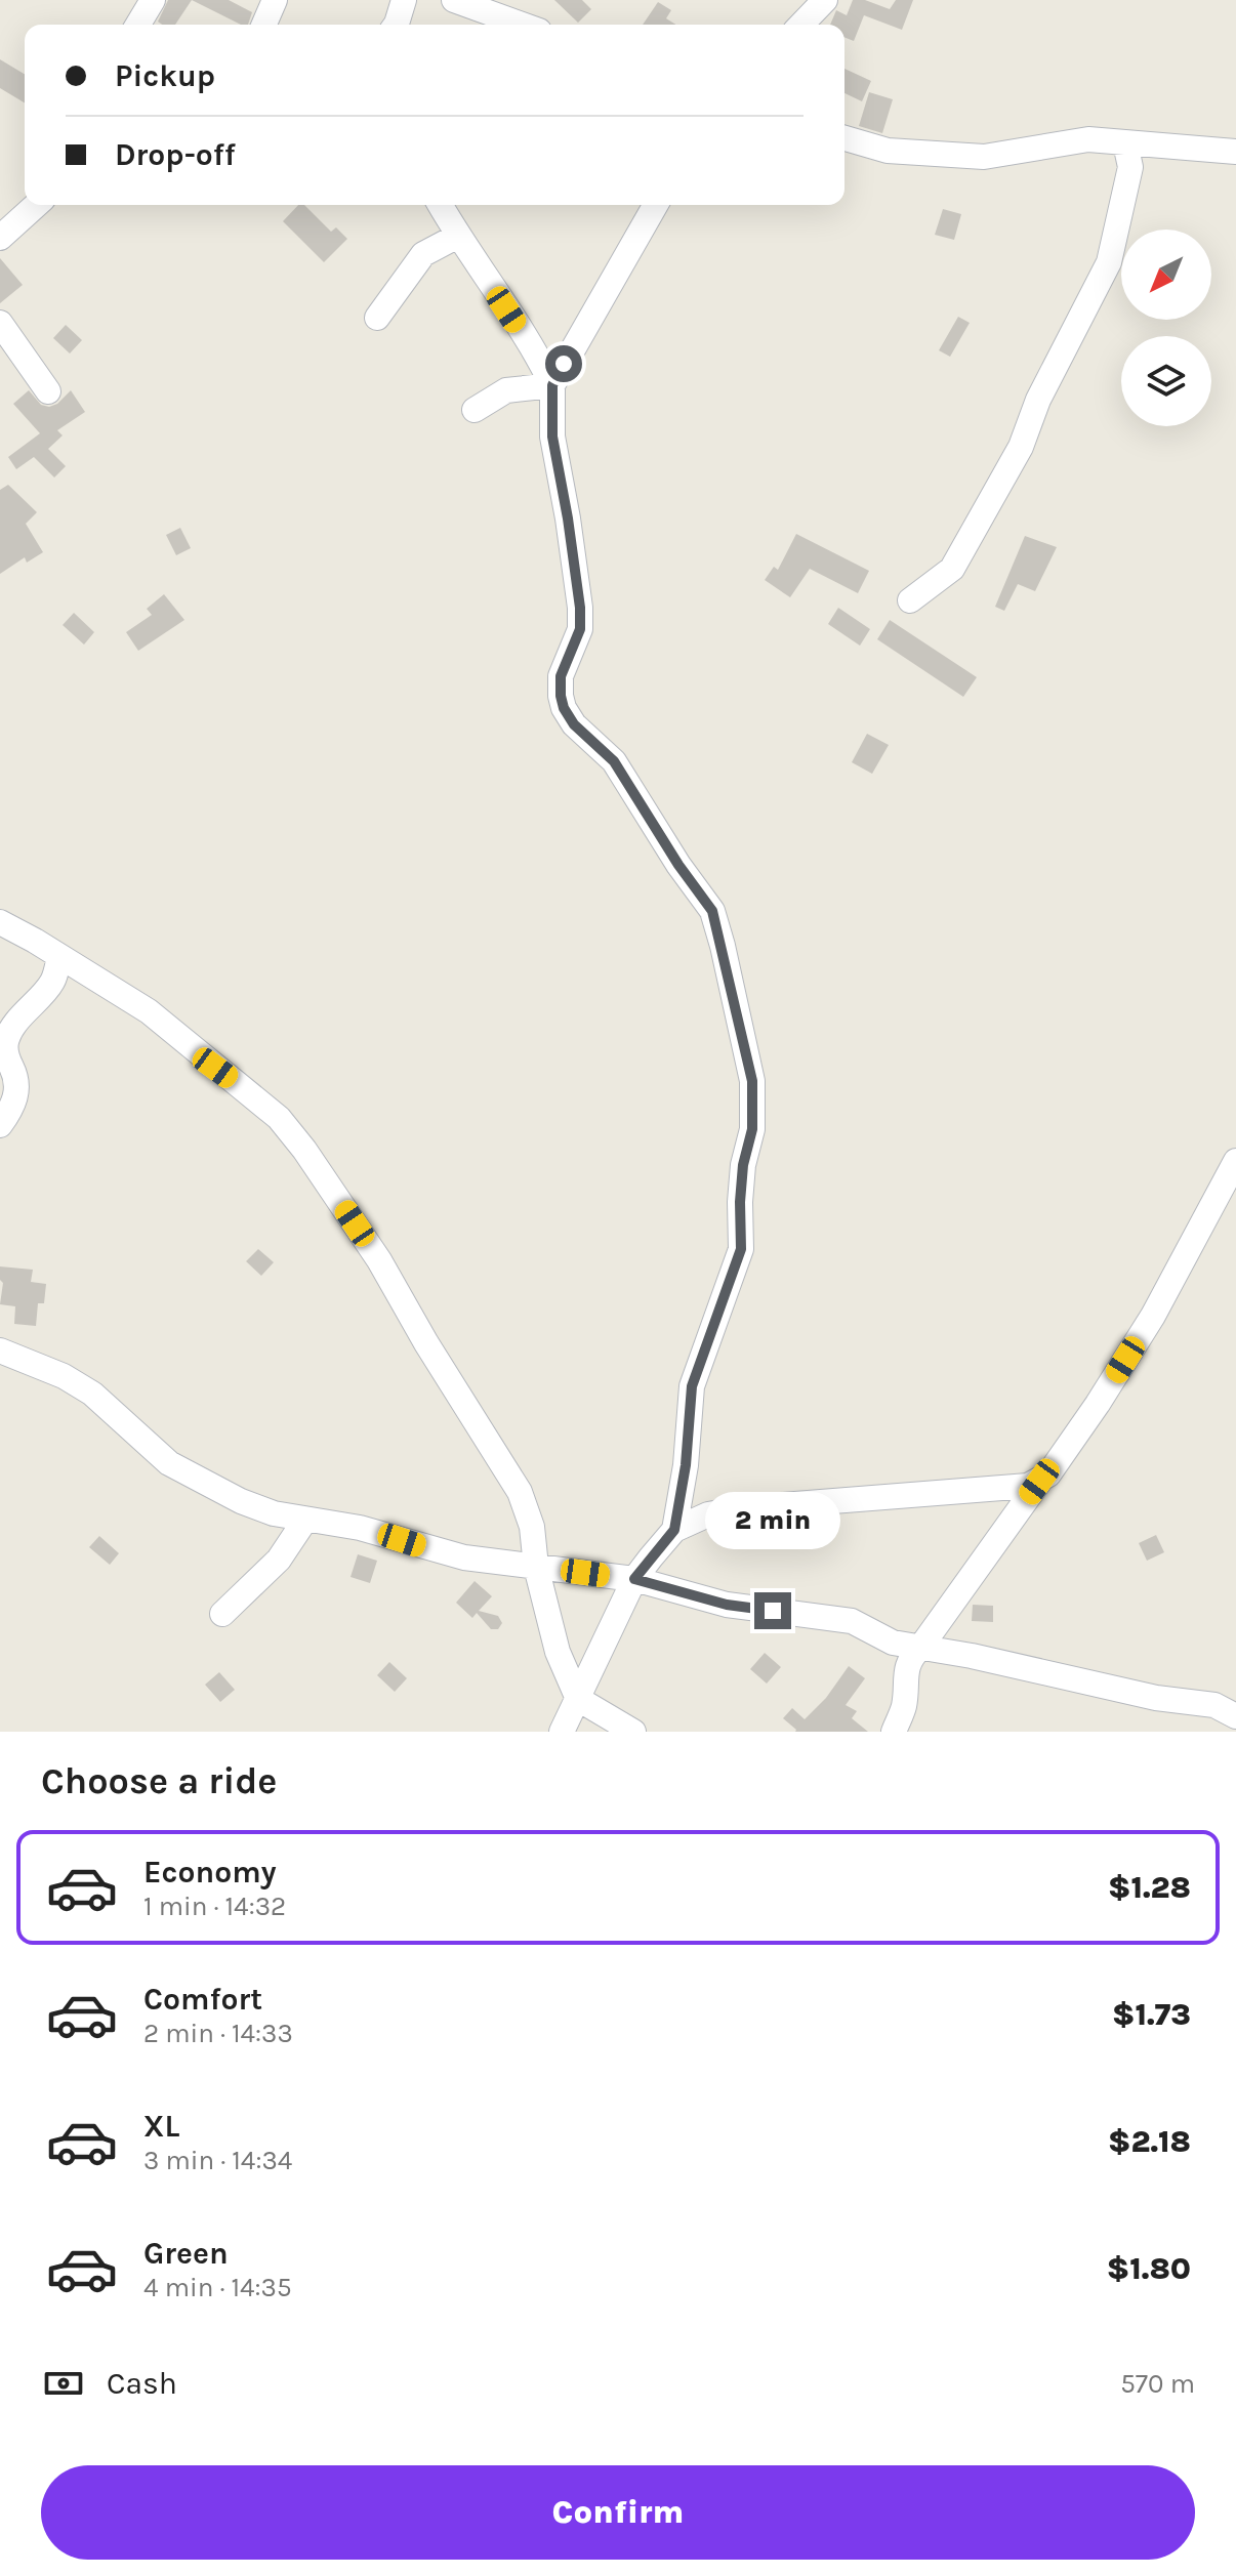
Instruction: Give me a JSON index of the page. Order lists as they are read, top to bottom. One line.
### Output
{"north":"bottom left","page":{"banner":["Pickup","Drop-off"],"bubble":"2 min","heading":"Choose a ride","list":[{"name":"Economy","note":"1 min · 14:32","value":"$1.28"},{"name":"Comfort","note":"2 min · 14:33","value":"$1.73"},{"name":"XL","note":"3 min · 14:34","value":"$2.18"},{"name":"Green","note":"4 min · 14:35","value":"$1.80"}],"pay":["Cash","570 m"],"buttons":"Confirm"}}
